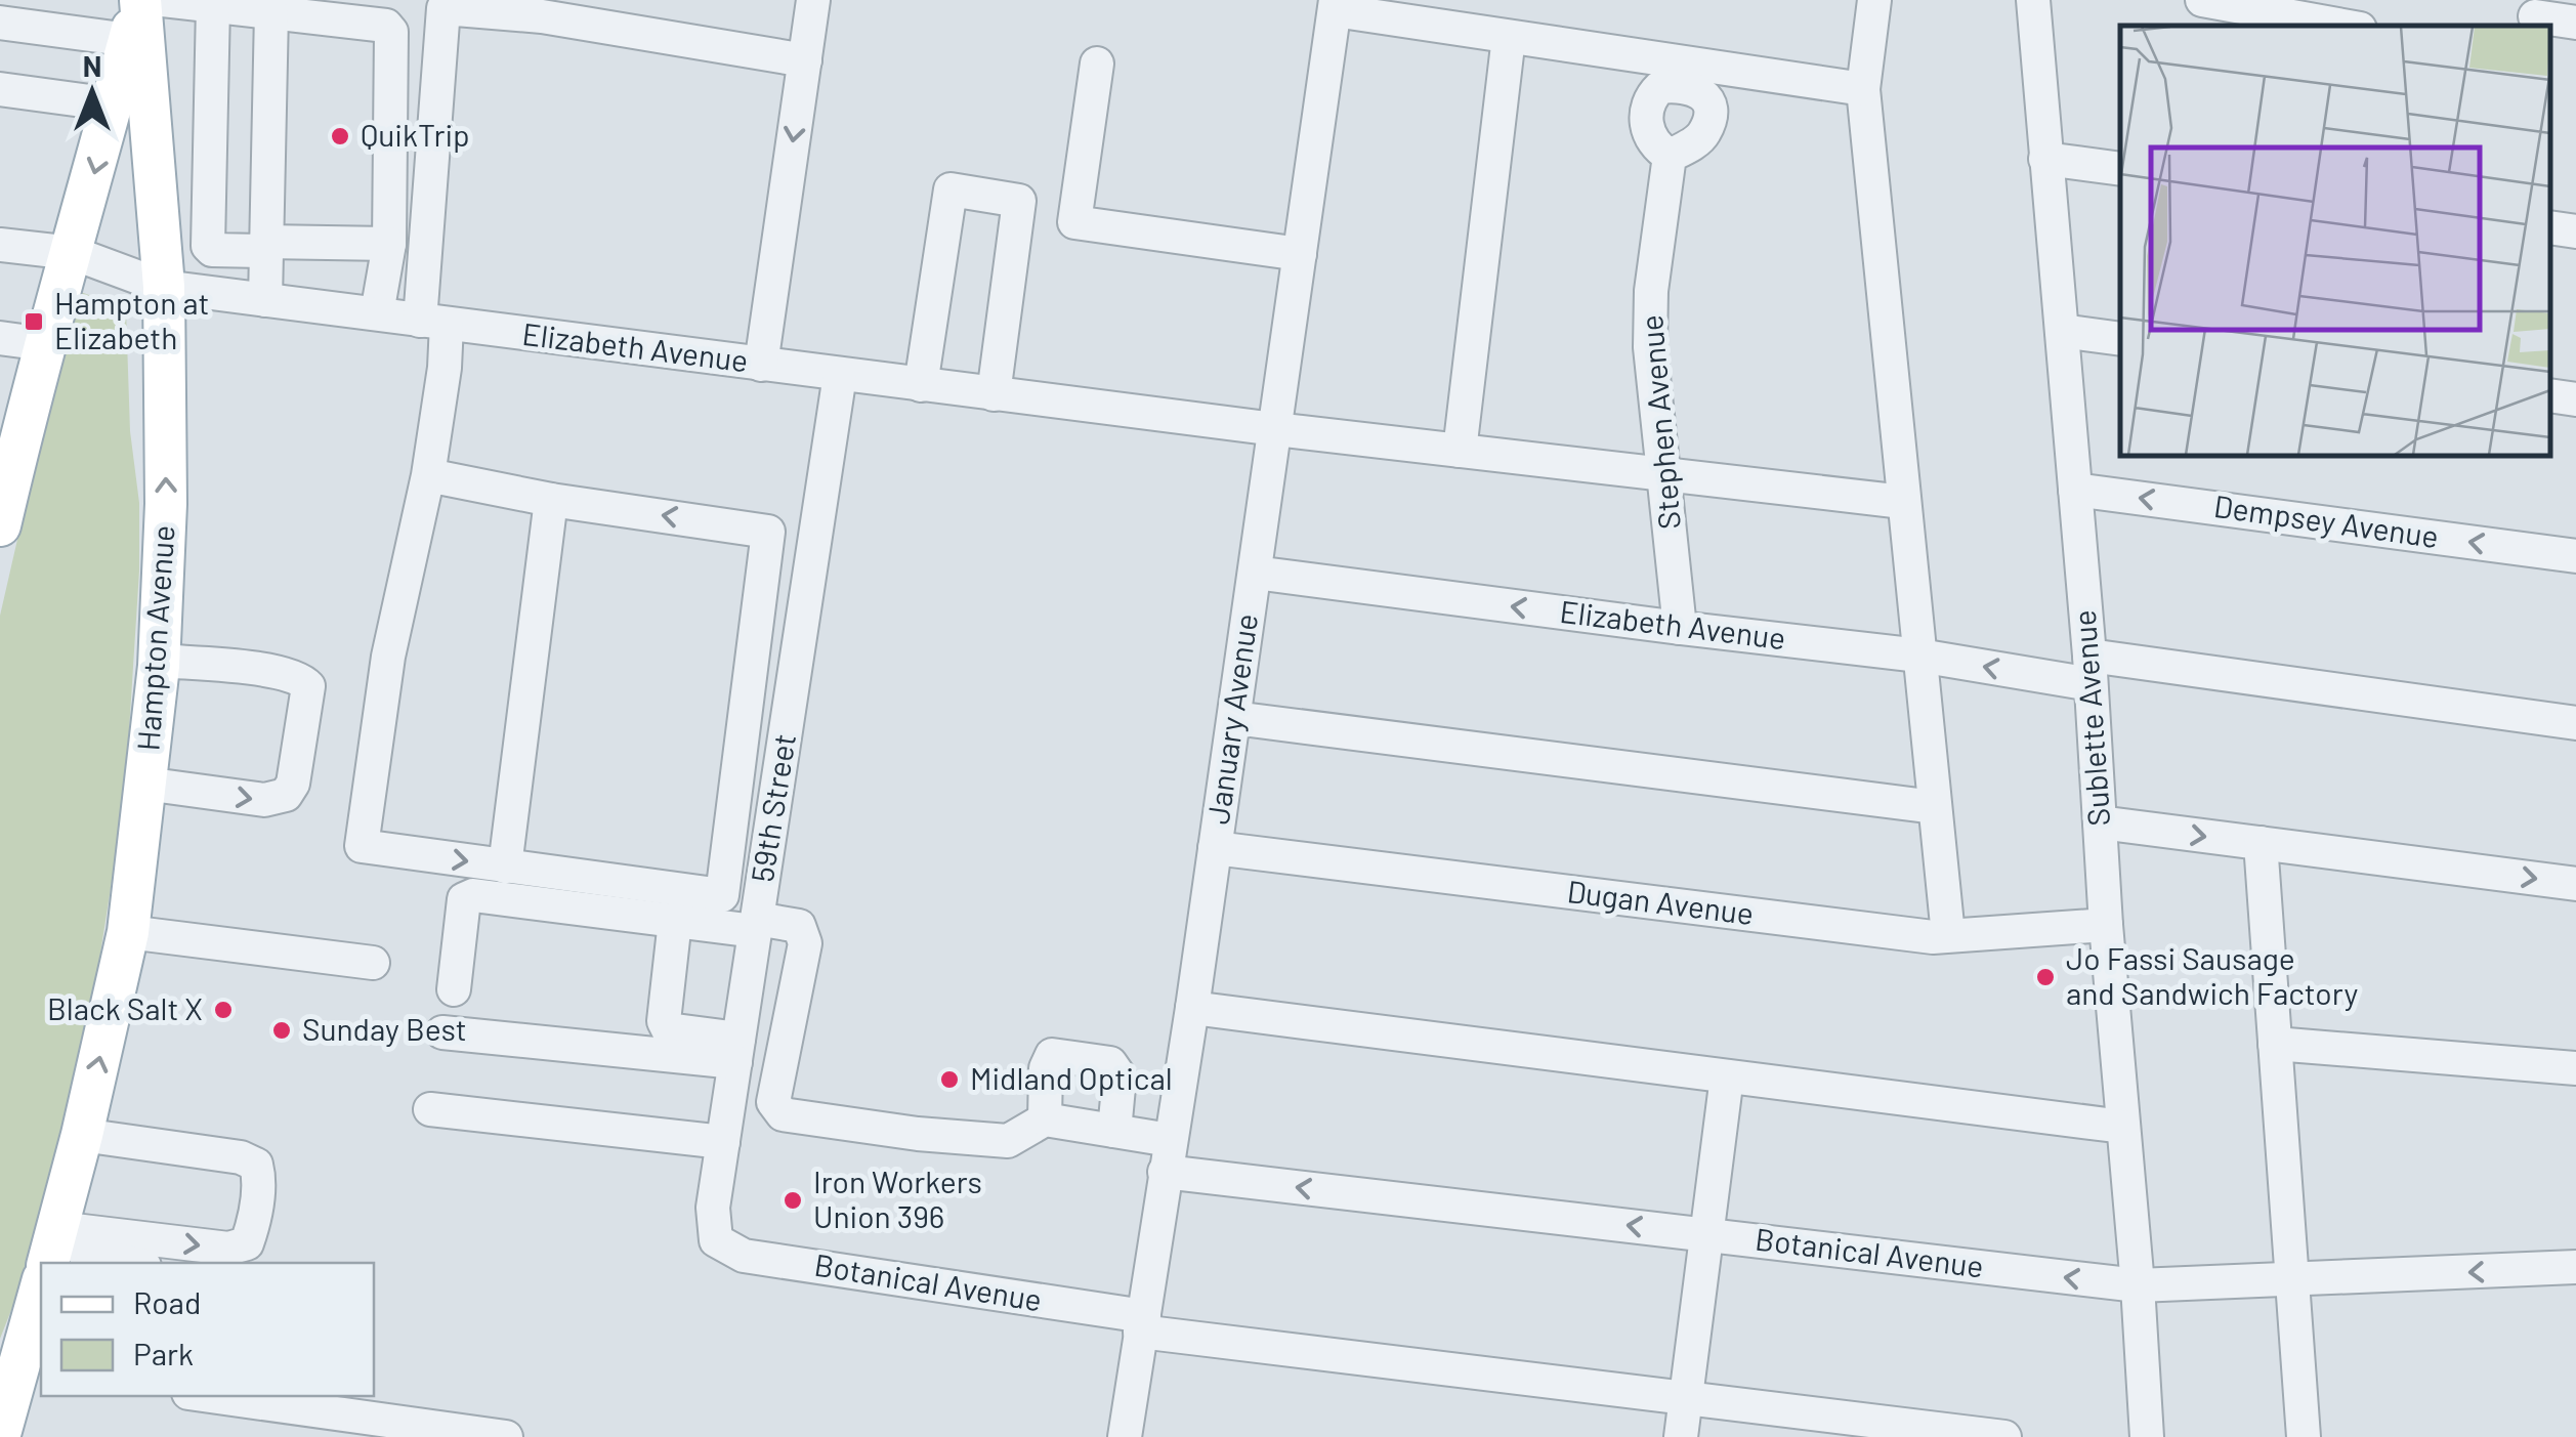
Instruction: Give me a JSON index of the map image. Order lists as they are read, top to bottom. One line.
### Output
{"streets":{"main road":["Hampton Avenue"],"street":["Elizabeth Avenue","Stephen Avenue","Dempsey Avenue","Sublette Avenue","January Avenue","59th Street","Dugan Avenue","Botanical Avenue"]},"crossings":[["Elizabeth Avenue","Stephen Avenue"],["Elizabeth Avenue","Hampton Avenue"],["Elizabeth Avenue","Sublette Avenue"],["Elizabeth Avenue","January Avenue"],["Elizabeth Avenue","59th Street"],["Dempsey Avenue","Sublette Avenue"],["Sublette Avenue","Dugan Avenue"],["Sublette Avenue","Botanical Avenue"],["January Avenue","Dugan Avenue"],["January Avenue","Botanical Avenue"],["59th Street","Botanical Avenue"]],"one_way":["Dempsey Avenue"],"places":{"other":["QuikTrip","Jo Fassi Sausage and Sandwich Factory","Black Salt X","Sunday Best","Midland Optical","Iron Workers Union 396"],"transit":["Hampton at Elizabeth"]},"legend":["Road","Park"],"north":"top"}
